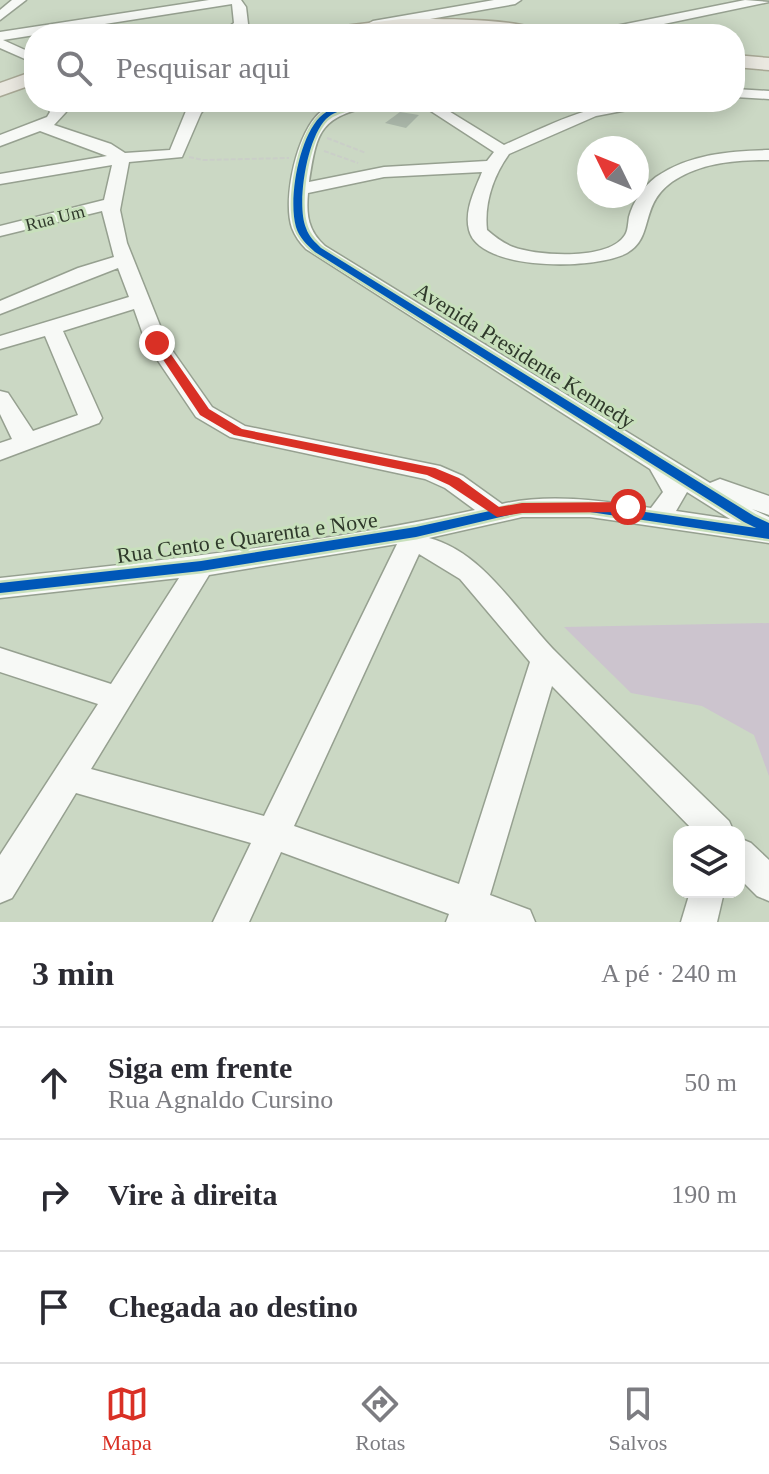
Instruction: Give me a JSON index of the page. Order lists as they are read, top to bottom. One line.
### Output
{"streets":{"street":["Rua Um","Avenida Presidente Kennedy","Rua Cento e Quarenta e Nove"]},"north":"top left","page":{"search":"Pesquisar aqui","heading":["3 min","A pé · 240 m"],"list":[["Siga em frente","Rua Agnaldo Cursino","50 m"],["Vire à direita","190 m"],"Chegada ao destino"],"nav":["Mapa","Rotas","Salvos"]}}
